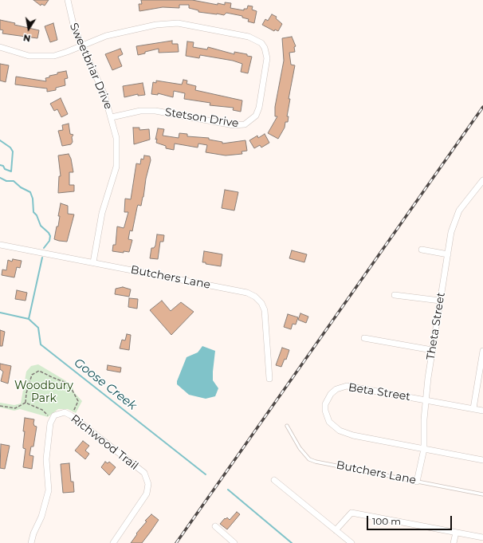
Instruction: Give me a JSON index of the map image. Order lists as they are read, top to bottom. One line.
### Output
{"streets":{"street":["Sweetbriar Drive","Stetson Drive","Butchers Lane","Theta Street","Beta Street","Richwood Trail"]},"crossings":[["Sweetbriar Drive","Stetson Drive"],["Sweetbriar Drive","Butchers Lane"],["Butchers Lane","Theta Street"],["Theta Street","Beta Street"]],"water":["Goose Creek"],"parks":["Woodbury Park"],"scale_bar":"100 m","north":"bottom"}
